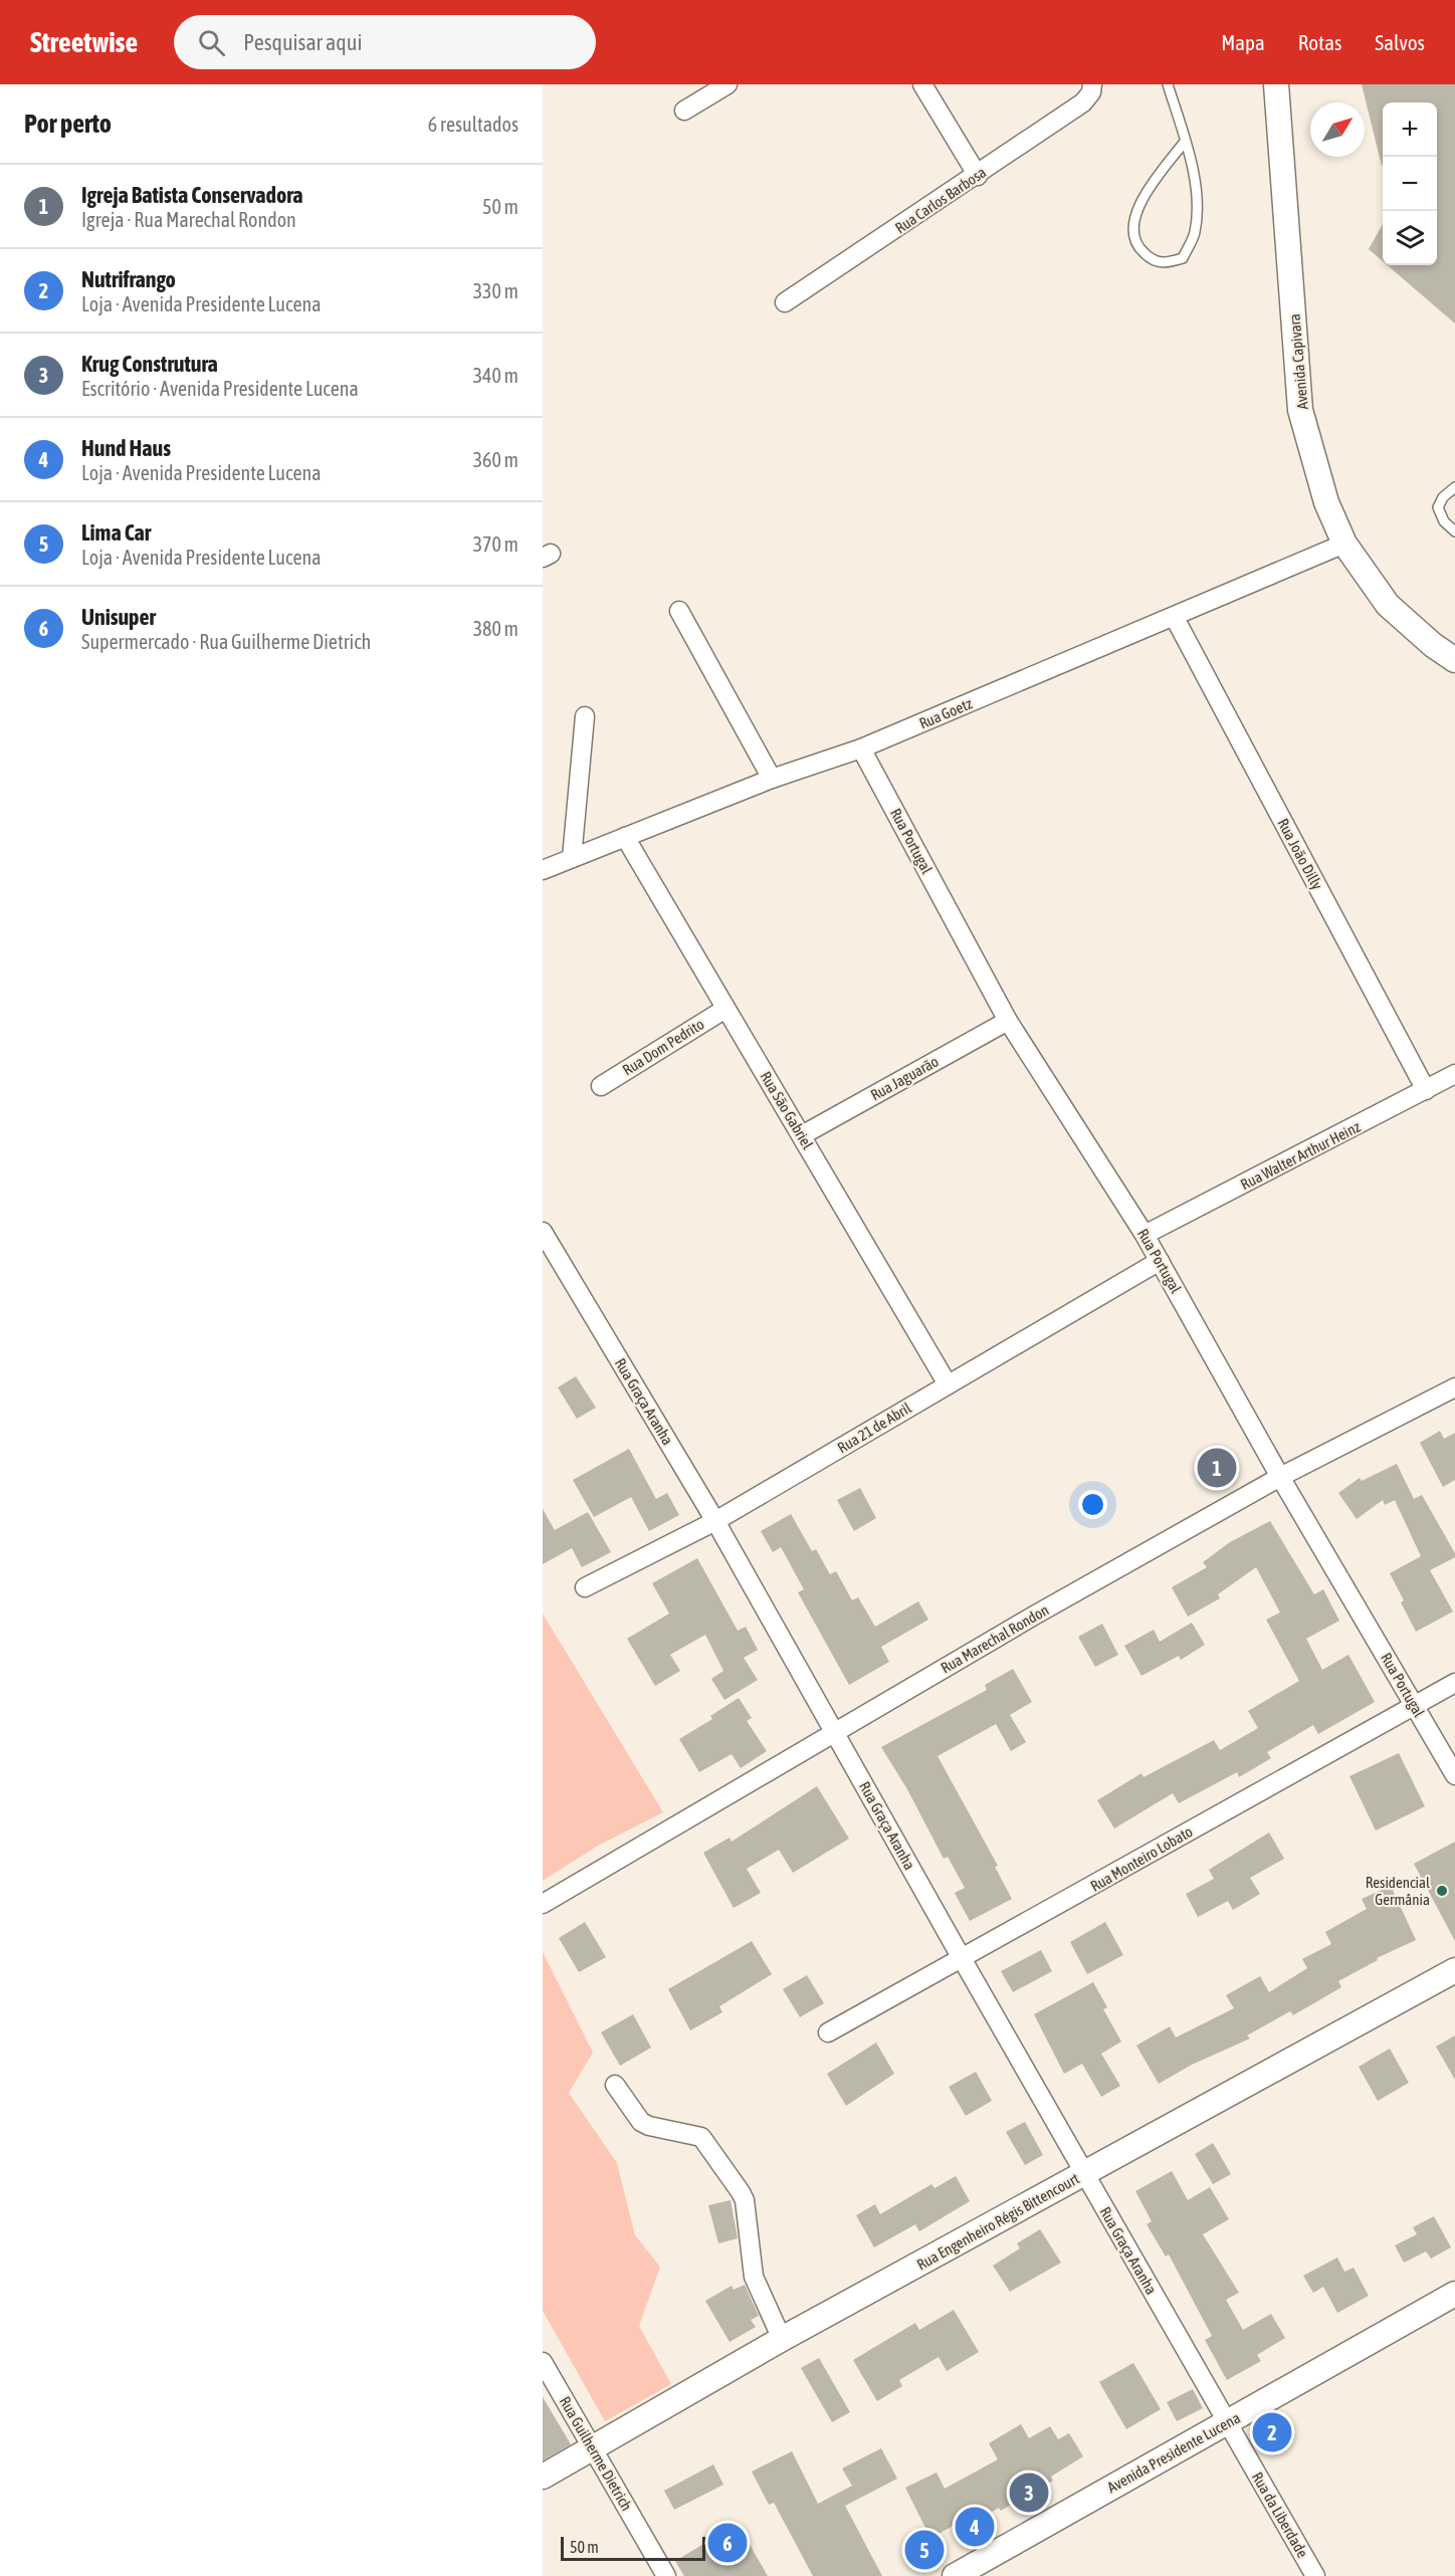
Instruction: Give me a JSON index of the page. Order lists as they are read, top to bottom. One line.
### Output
{"streets":{"main road":["Avenida Capivara","Rua Engenheiro Régis Bittencourt","Avenida Presidente Lucena"],"street":["Rua Carlos Barbosa","Rua Goetz","Rua Portugal","Rua João Dilly","Rua Dom Pedrito","Rua Jaguarão","Rua São Gabriel","Rua Walter Arthur Heinz","Rua Graça Aranha","Rua 21 de Abril","Rua Marechal Rondon","Rua Monteiro Lobato","Rua Guilherme Dietrich","Rua da Liberdade"]},"crossings":[["Avenida Capivara","Rua Goetz"],["Rua Goetz","Rua Portugal"],["Rua Goetz","Rua João Dilly"],["Rua Goetz","Rua São Gabriel"],["Rua Portugal","Rua Jaguarão"],["Rua Portugal","Rua Walter Arthur Heinz"],["Rua Portugal","Rua 21 de Abril"],["Rua Portugal","Rua Marechal Rondon"],["Rua Portugal","Rua Monteiro Lobato"],["Rua João Dilly","Rua Walter Arthur Heinz"],["Rua Dom Pedrito","Rua São Gabriel"],["Rua Jaguarão","Rua São Gabriel"],["Rua São Gabriel","Rua 21 de Abril"],["Rua Graça Aranha","Rua 21 de Abril"],["Rua Graça Aranha","Rua Marechal Rondon"],["Rua Graça Aranha","Rua Monteiro Lobato"],["Rua Graça Aranha","Rua Engenheiro Régis Bittencourt"],["Rua Graça Aranha","Avenida Presidente Lucena"],["Rua Graça Aranha","Rua da Liberdade"],["Rua Engenheiro Régis Bittencourt","Rua Guilherme Dietrich"],["Avenida Presidente Lucena","Rua da Liberdade"]],"places":["Residencial Germânia"],"scale_bar":"50 m","north":"top right","page":{"header":"Streetwise","search":"Pesquisar aqui","nav":["Mapa","Rotas","Salvos"],"heading":["Por perto","6 resultados"],"map_buttons":["+","−"],"list":[{"mark":"1","name":"Igreja Batista Conservadora","note":"Igreja · Rua Marechal Rondon","value":"50 m"},{"mark":"2","name":"Nutrifrango","note":"Loja · Avenida Presidente Lucena","value":"330 m"},{"mark":"3","name":"Krug Construtura","note":"Escritório · Avenida Presidente Lucena","value":"340 m"},{"mark":"4","name":"Hund Haus","note":"Loja · Avenida Presidente Lucena","value":"360 m"},{"mark":"5","name":"Lima Car","note":"Loja · Avenida Presidente Lucena","value":"370 m"},{"mark":"6","name":"Unisuper","note":"Supermercado · Rua Guilherme Dietrich","value":"380 m"}],"pins":["1","2","3","4","6","5"],"scale":"50 m"}}
